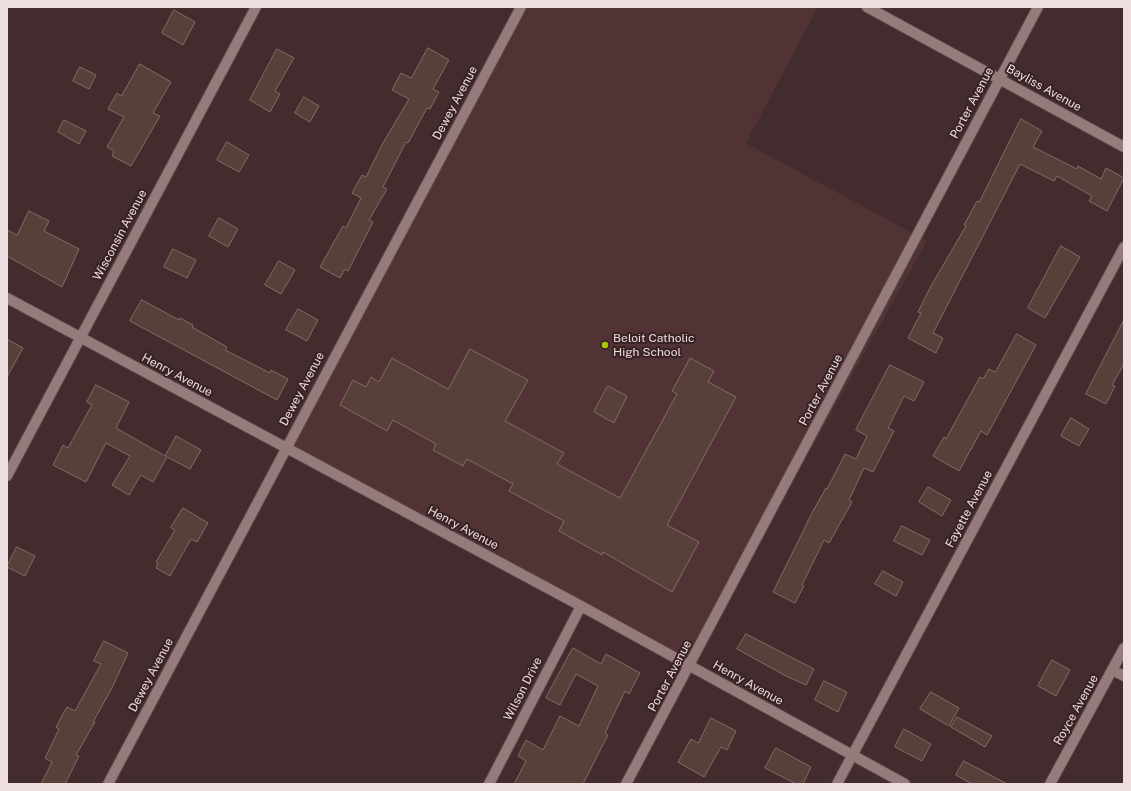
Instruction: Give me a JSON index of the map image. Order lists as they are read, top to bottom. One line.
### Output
{"streets":{"street":["Bayliss Avenue","Dewey Avenue","Porter Avenue","Wisconsin Avenue","Henry Avenue","Fayette Avenue","Wilson Drive","Royce Avenue"]},"crossings":[["Bayliss Avenue","Porter Avenue"],["Dewey Avenue","Henry Avenue"],["Porter Avenue","Henry Avenue"],["Wisconsin Avenue","Henry Avenue"],["Henry Avenue","Fayette Avenue"],["Henry Avenue","Wilson Drive"]],"places":["Beloit Catholic High School"]}
